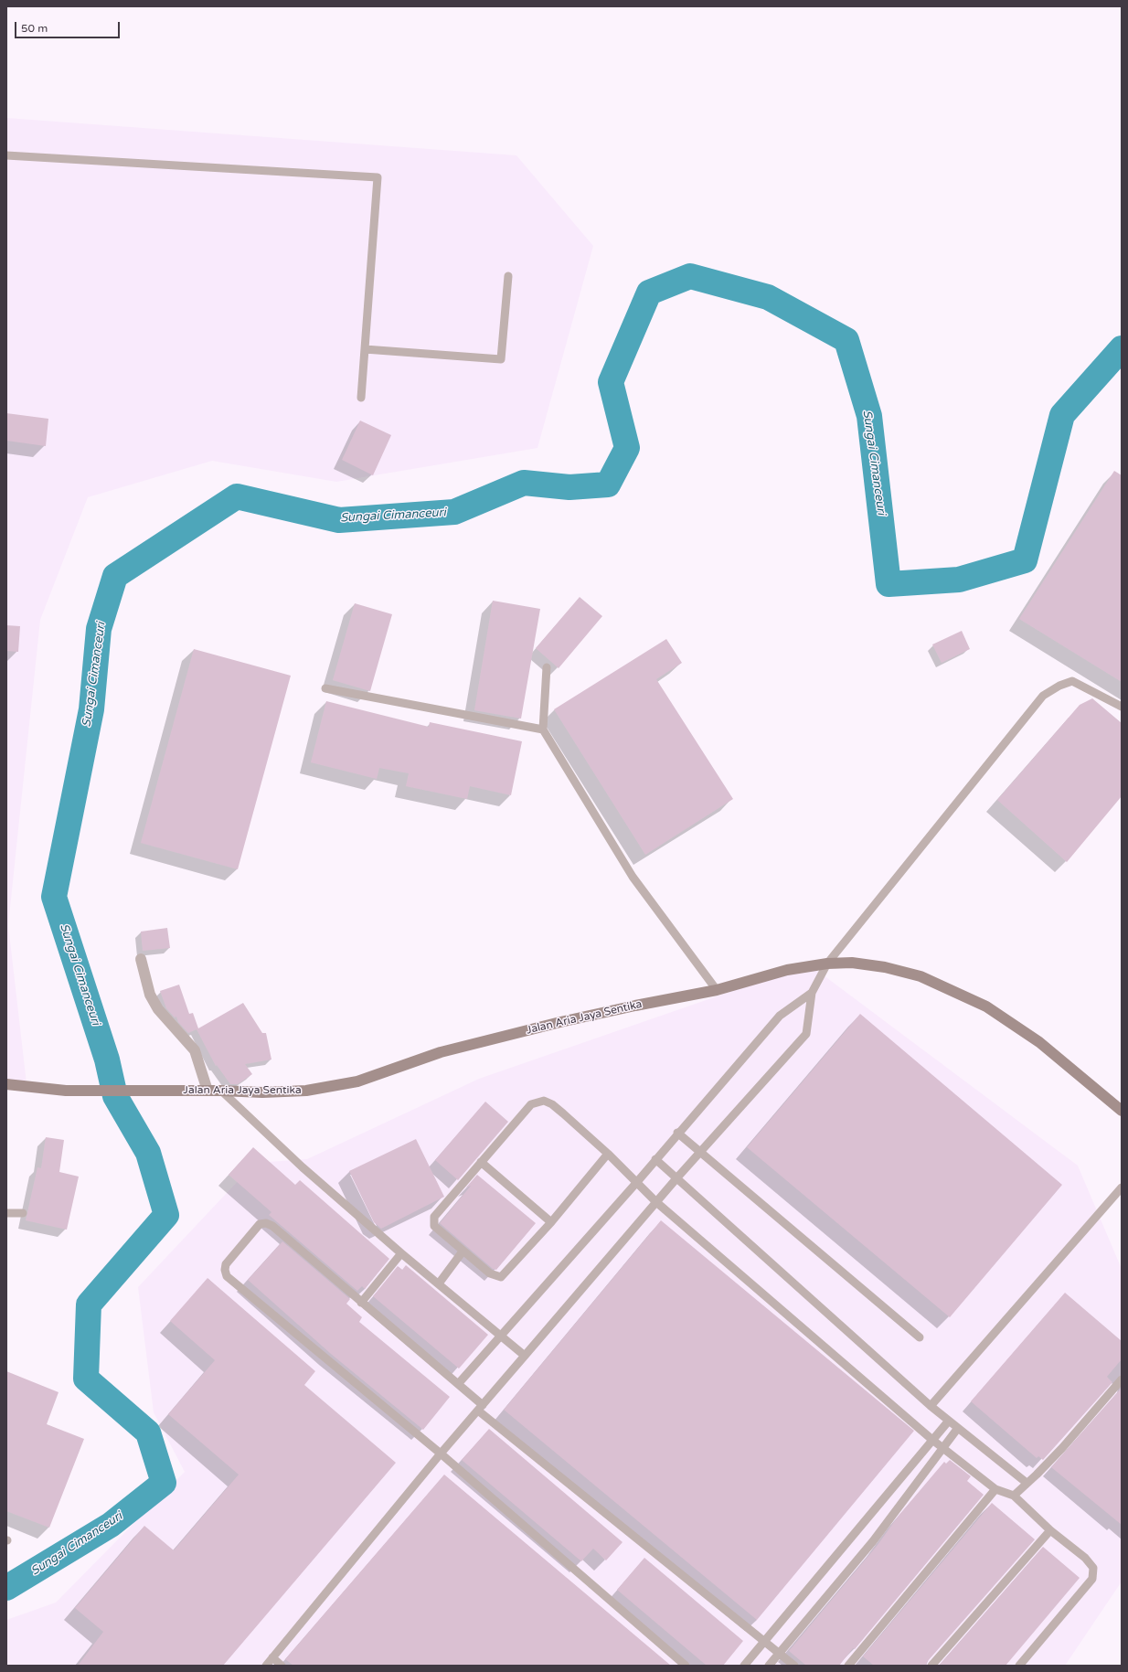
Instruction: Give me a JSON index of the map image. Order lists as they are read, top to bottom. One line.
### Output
{"streets":{"street":["Jalan Aria Jaya Sentika"]},"water":["Sungai Cimanceuri"],"scale_bar":"50 m"}
